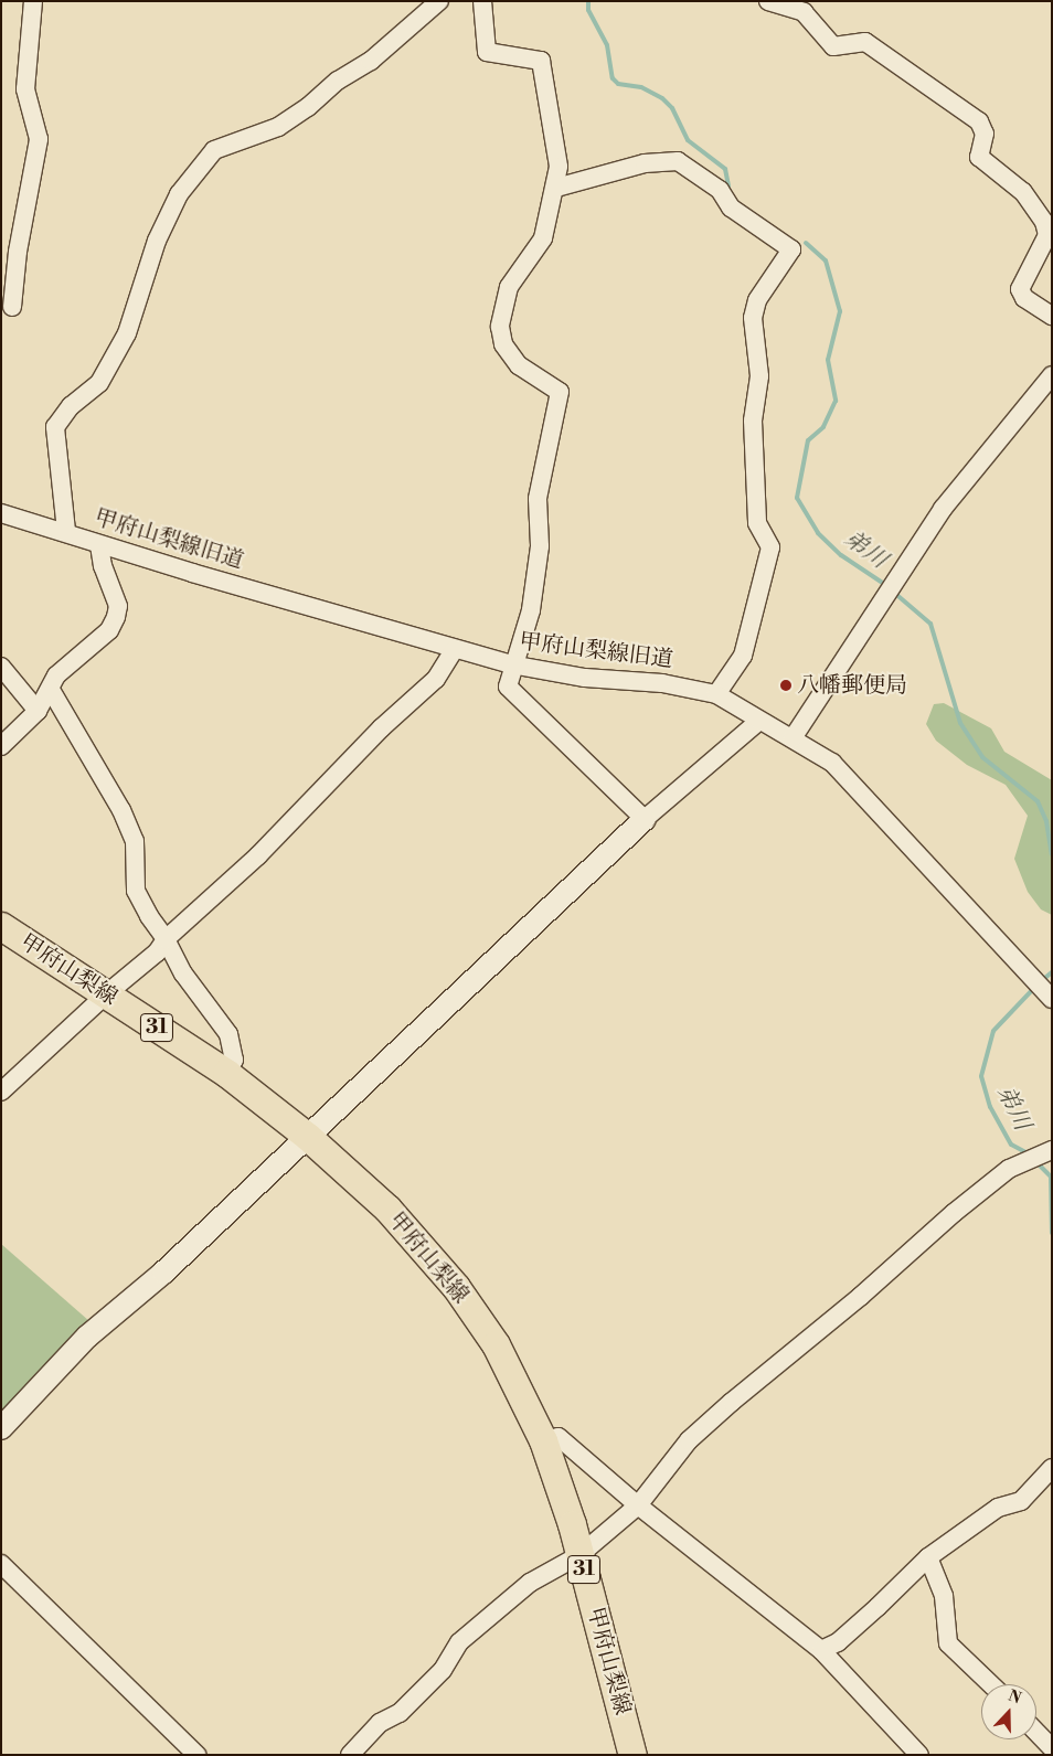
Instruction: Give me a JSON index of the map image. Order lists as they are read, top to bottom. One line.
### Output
{"streets":{"main road":["甲府山梨線","31"],"street":["甲府山梨線旧道"]},"water":["弟川"],"places":["八幡郵便局"],"north":"top"}
